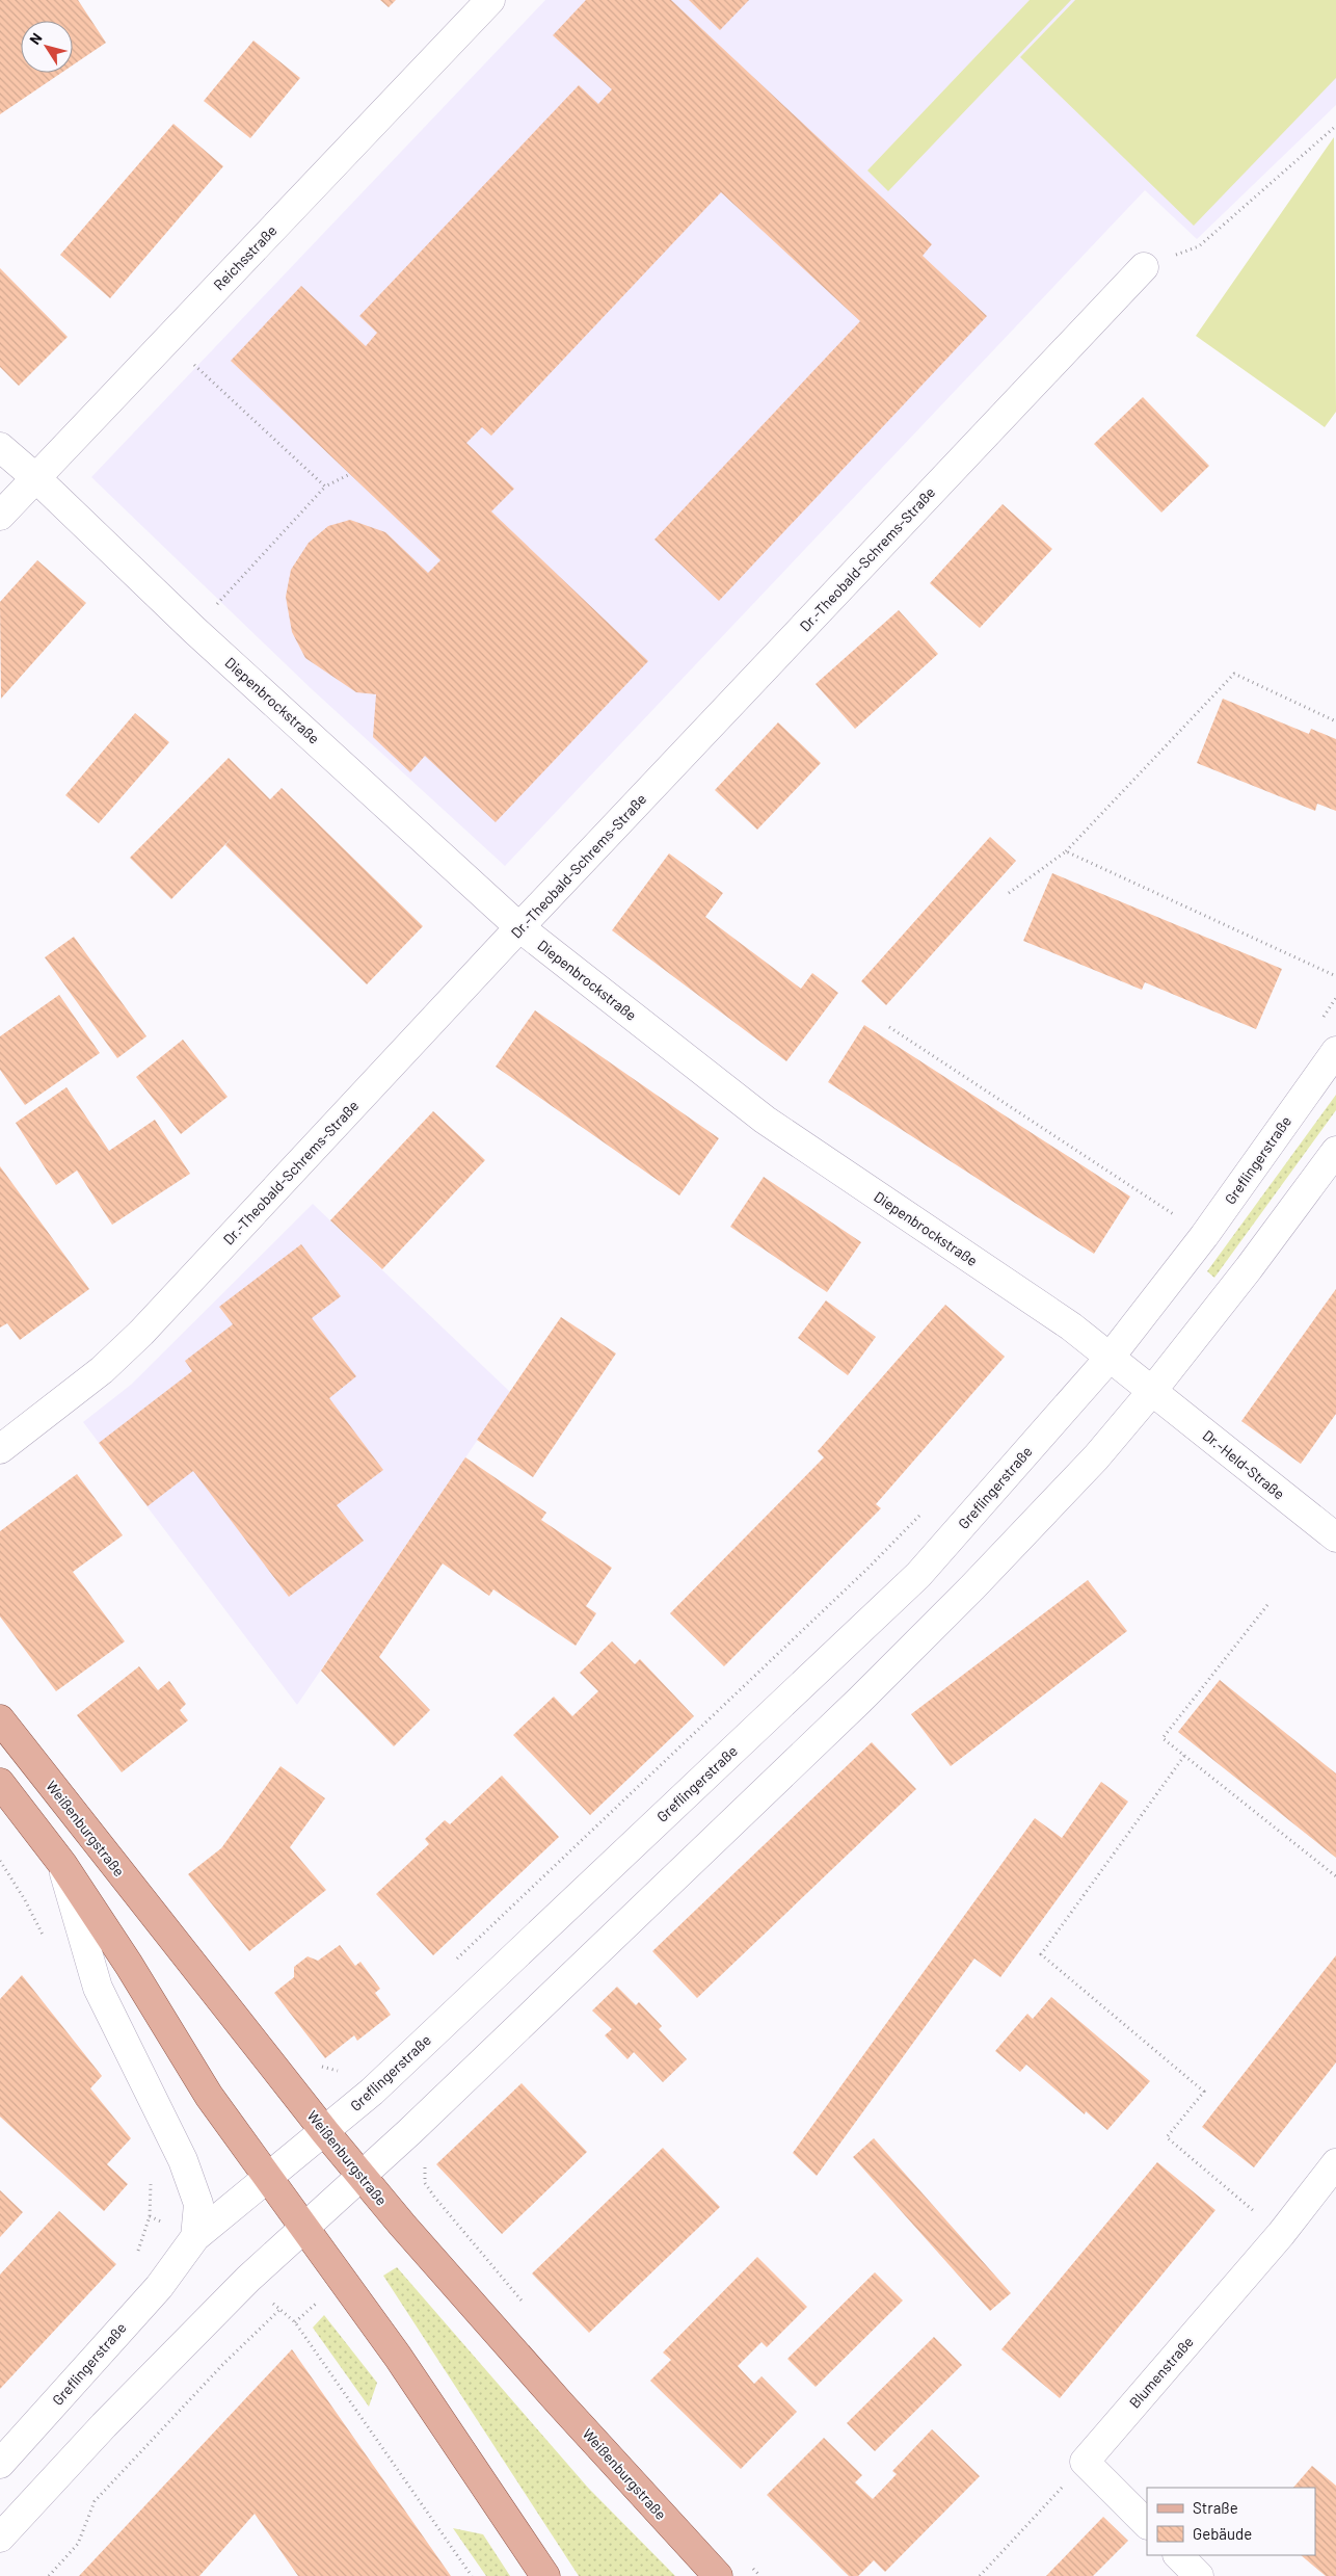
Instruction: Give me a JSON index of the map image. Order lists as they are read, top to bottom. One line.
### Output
{"streets":{"main road":["Weißenburgstraße"],"street":["Reichsstraße","Dr.-Theobald-Schrems-Straße","Diepenbrockstraße","Greflingerstraße","Dr.-Held-Straße","Blumenstraße"]},"crossings":[["Reichsstraße","Diepenbrockstraße"],["Dr.-Theobald-Schrems-Straße","Diepenbrockstraße"],["Diepenbrockstraße","Greflingerstraße"],["Diepenbrockstraße","Dr.-Held-Straße"],["Greflingerstraße","Weißenburgstraße"]],"legend":["Straße","Gebäude"],"north":"top left"}
